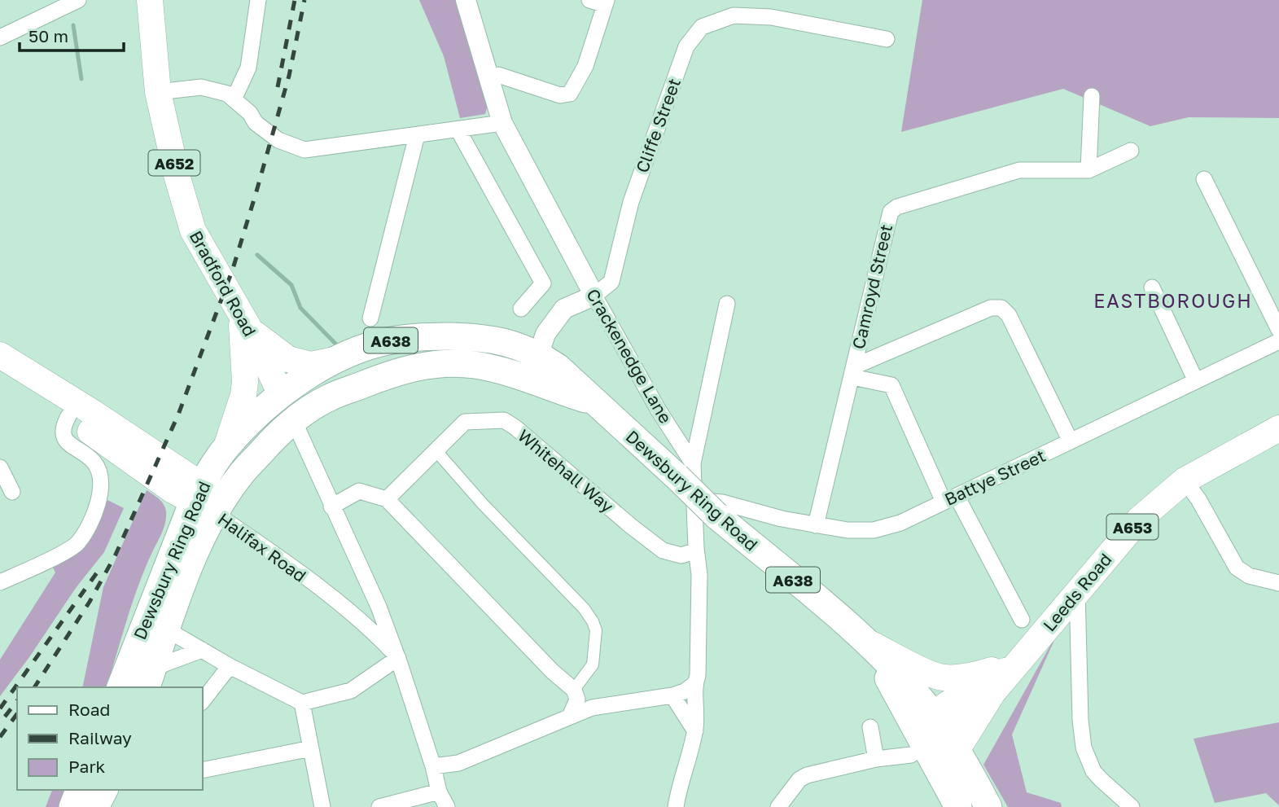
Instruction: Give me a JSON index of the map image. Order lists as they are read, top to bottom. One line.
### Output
{"streets":{"highway":["A638","Dewsbury Ring Road"],"main road":["A652","Bradford Road","A653","Halifax Road","Leeds Road"],"street":["Cliffe Street","Camroyd Street","Crackenedge Lane","Whitehall Way","Battye Street"]},"crossings":[["Cliffe Street","Crackenedge Lane"],["Cliffe Street","Dewsbury Ring Road"],["Bradford Road","A638"],["Bradford Road","Dewsbury Ring Road"],["Bradford Road","Halifax Road"],["Camroyd Street","Battye Street"],["A638","Dewsbury Ring Road"],["Crackenedge Lane","Dewsbury Ring Road"],["Battye Street","Dewsbury Ring Road"],["Dewsbury Ring Road","Halifax Road"],["Dewsbury Ring Road","Leeds Road"]],"districts":["EASTBOROUGH"],"legend":["Road","Railway","Park"],"scale_bar":"50 m"}
